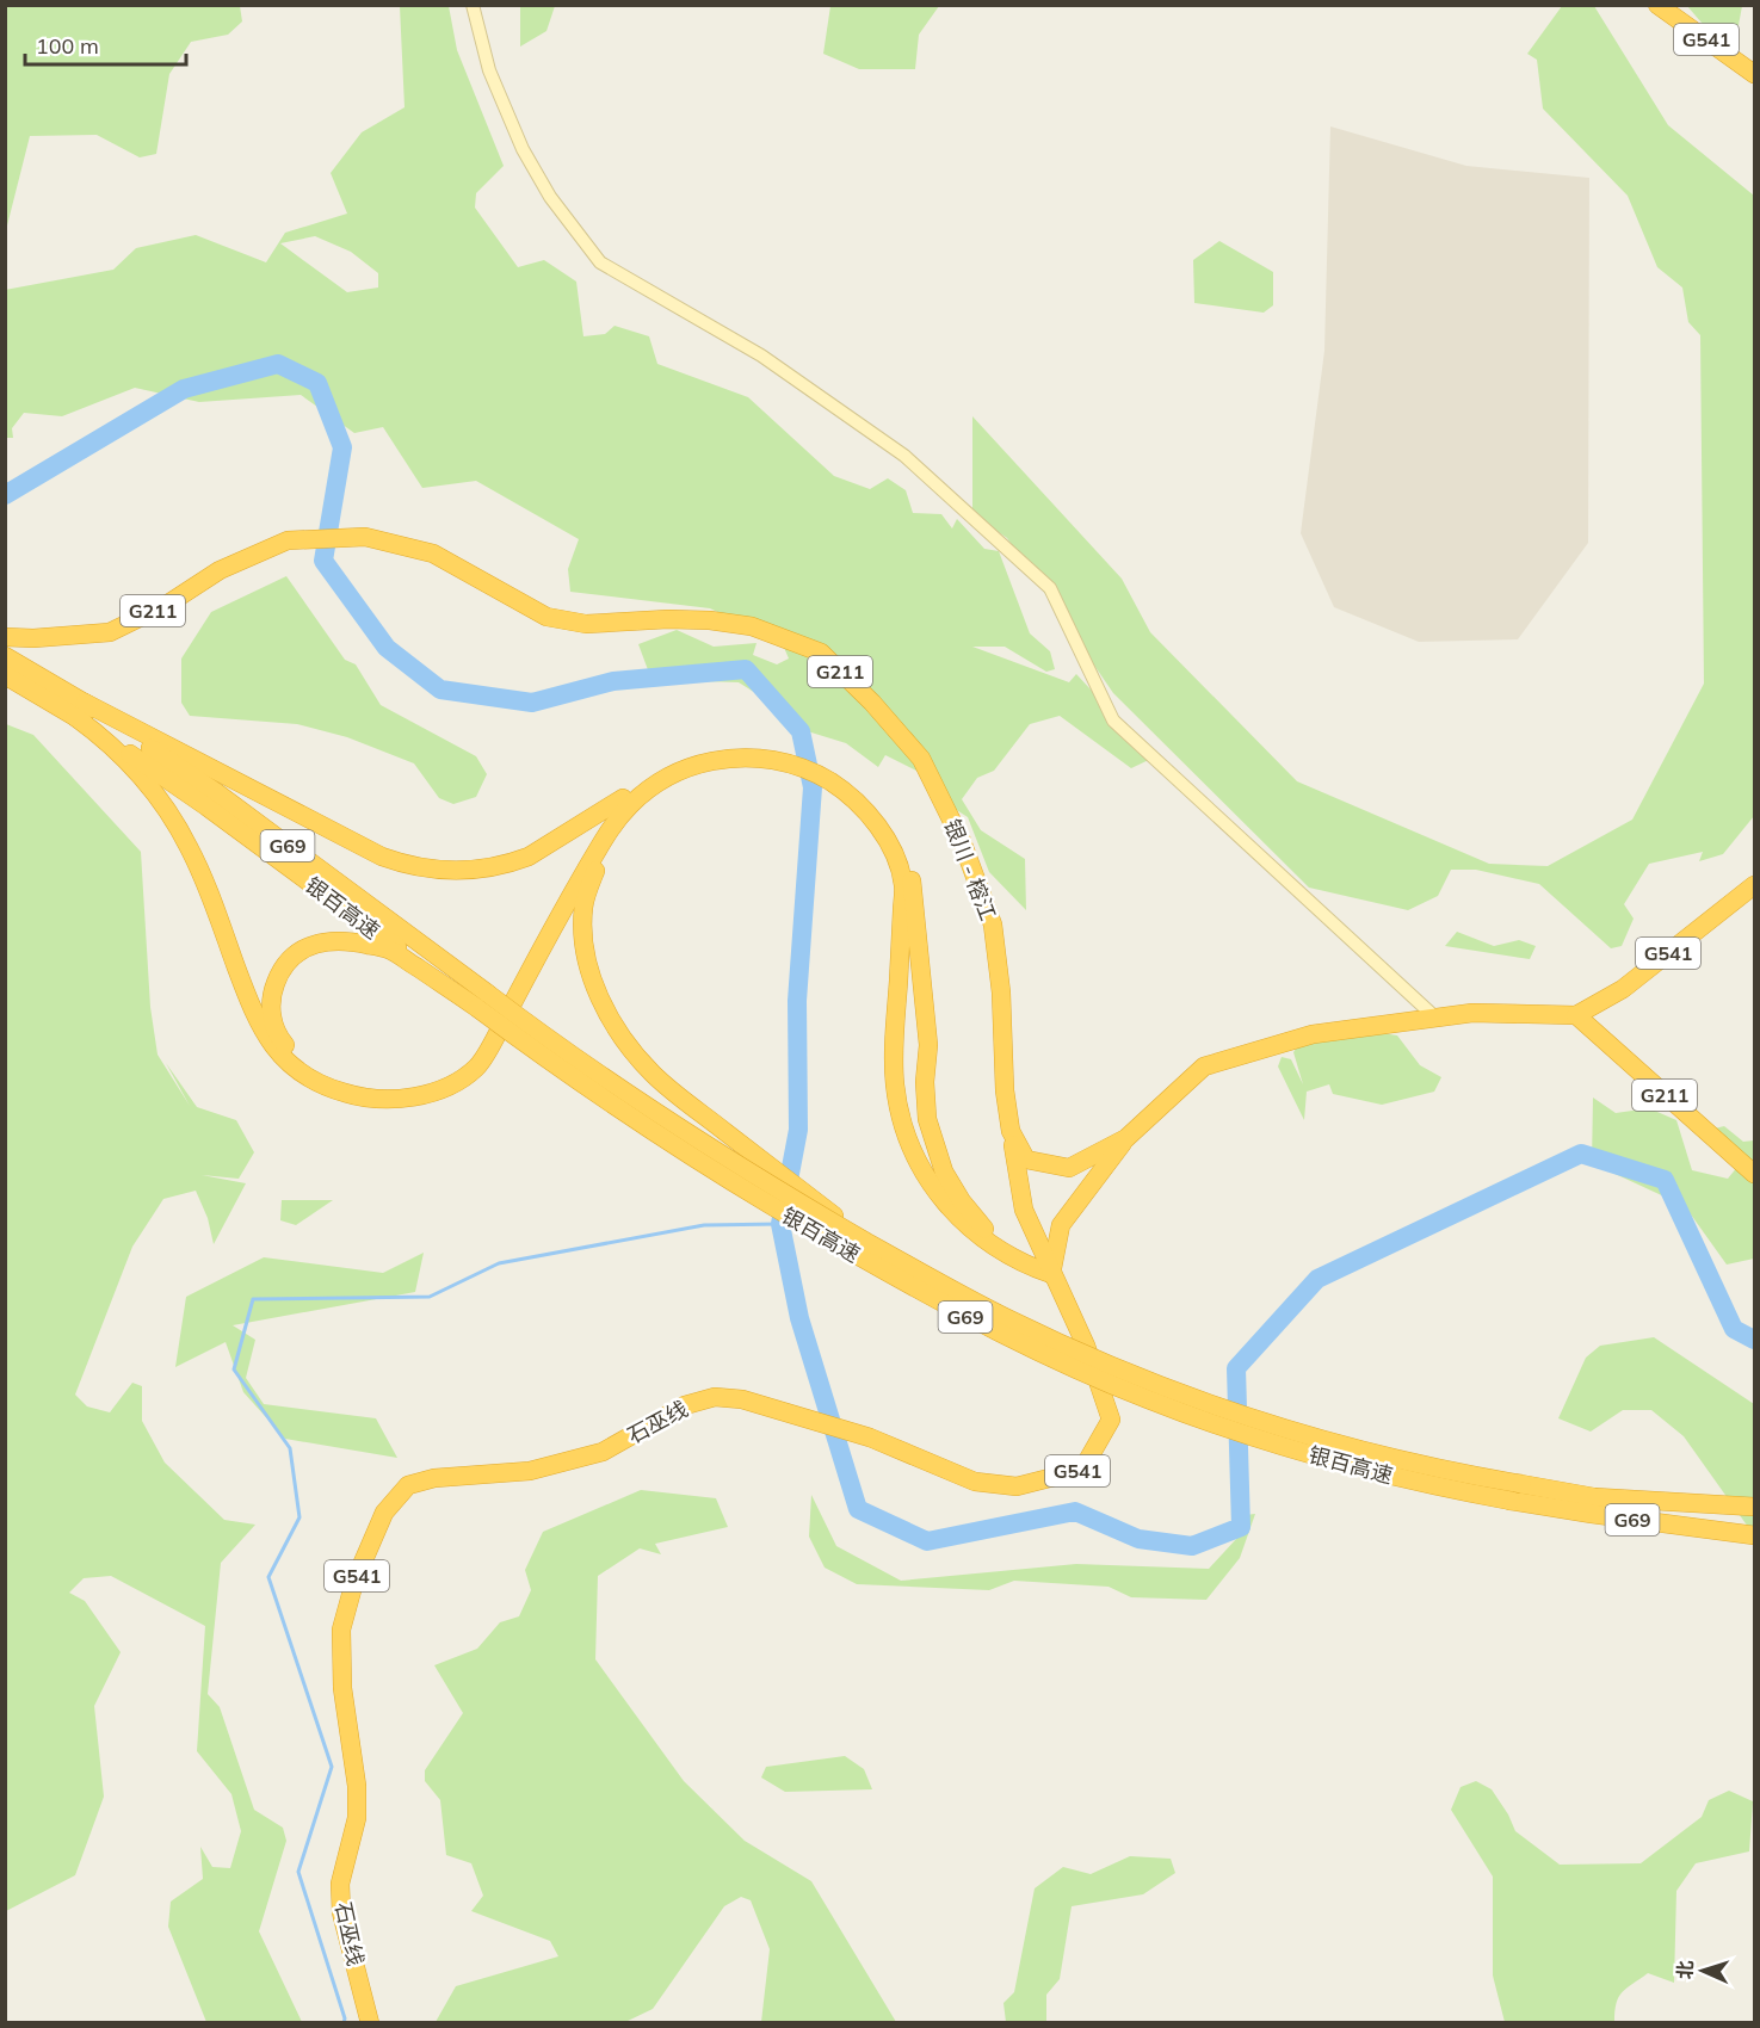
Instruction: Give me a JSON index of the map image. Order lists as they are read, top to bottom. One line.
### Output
{"streets":{"highway":["G541","G211","G69","银川 - 榕江","银百高速","石巫线"]},"crossings":[["G541","G211"],["G541","银川 - 榕江"],["G211","银川 - 榕江"]],"scale_bar":"100 m","north":"left"}
